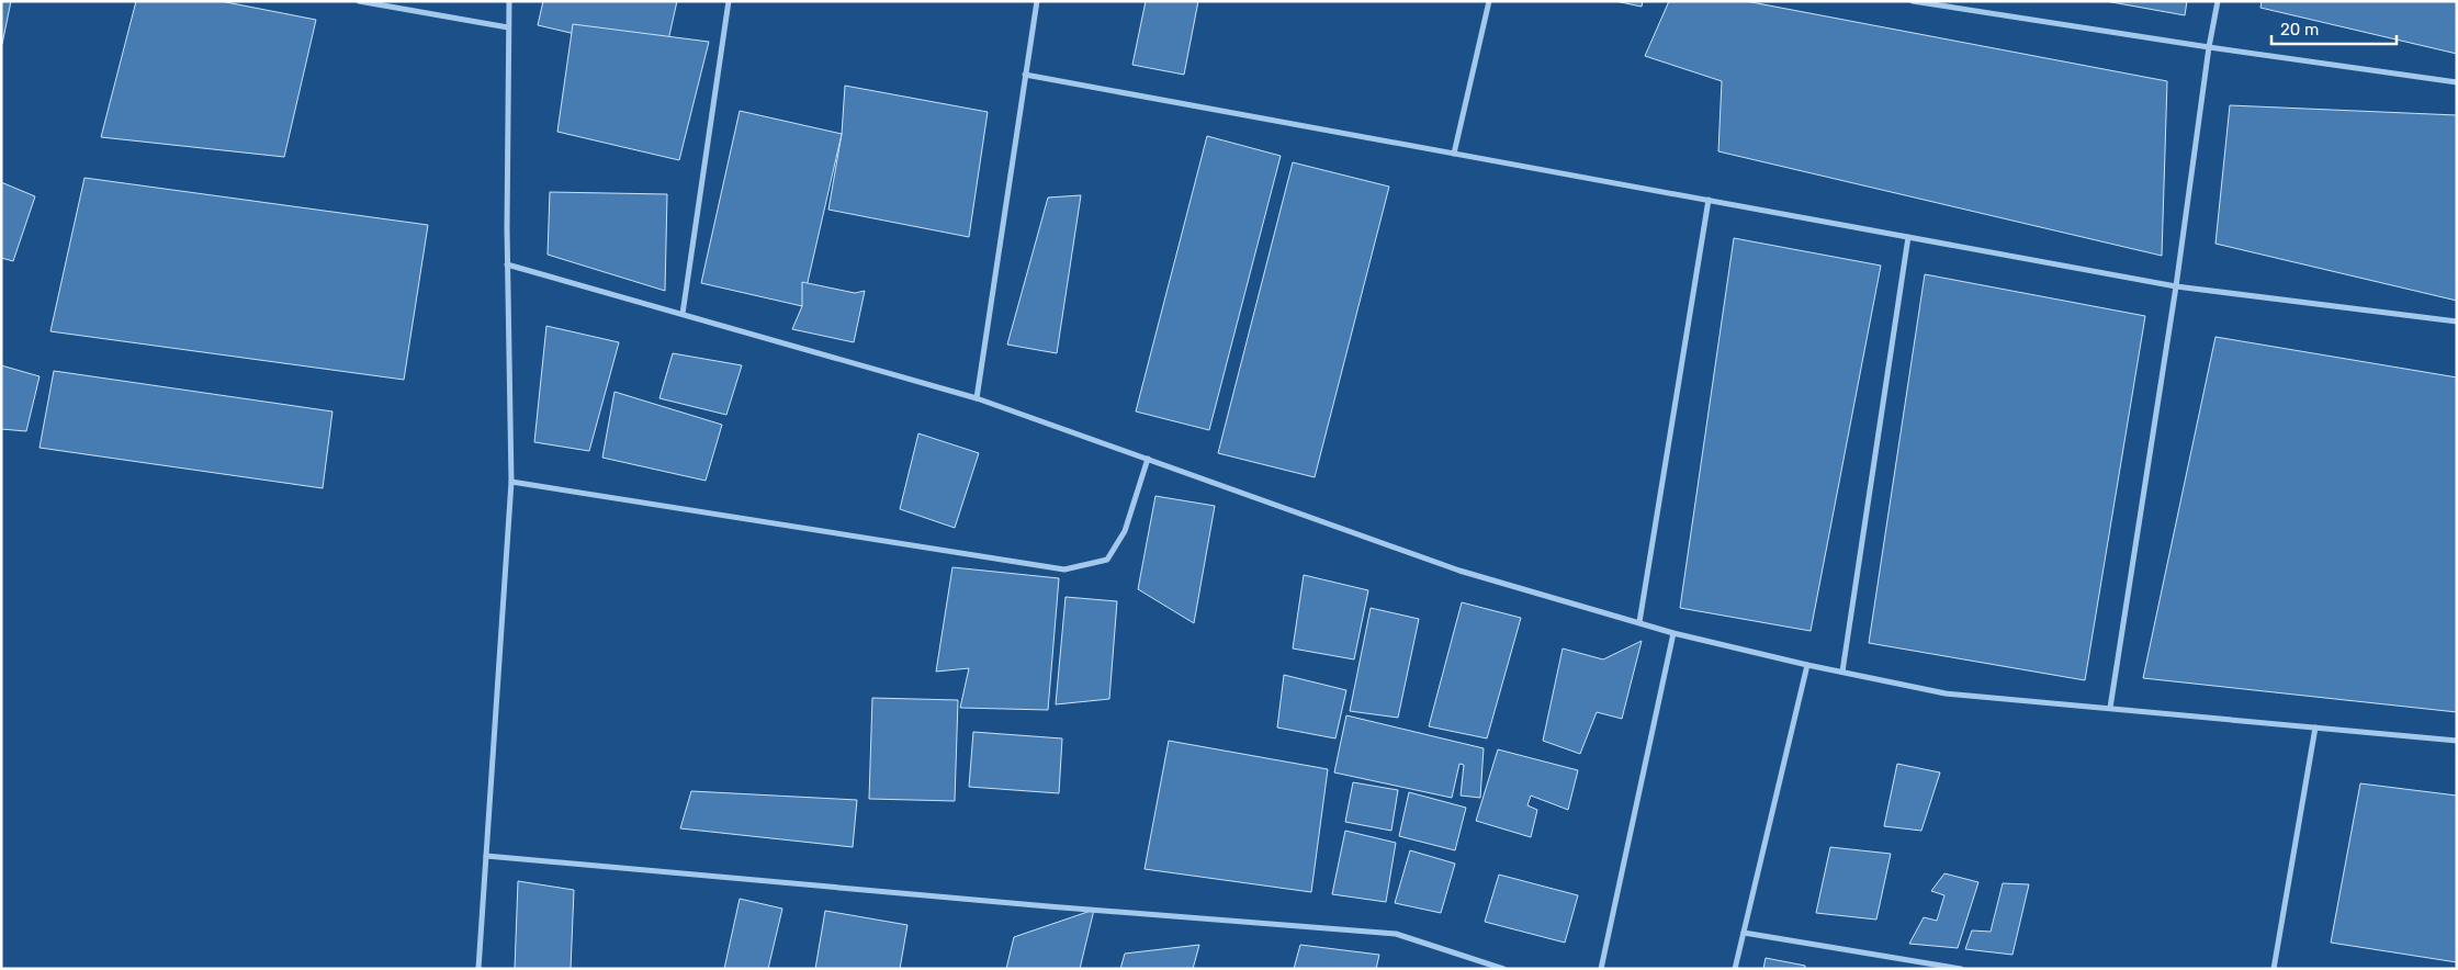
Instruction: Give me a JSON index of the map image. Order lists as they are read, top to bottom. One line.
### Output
{"scale_bar":"20 m"}
